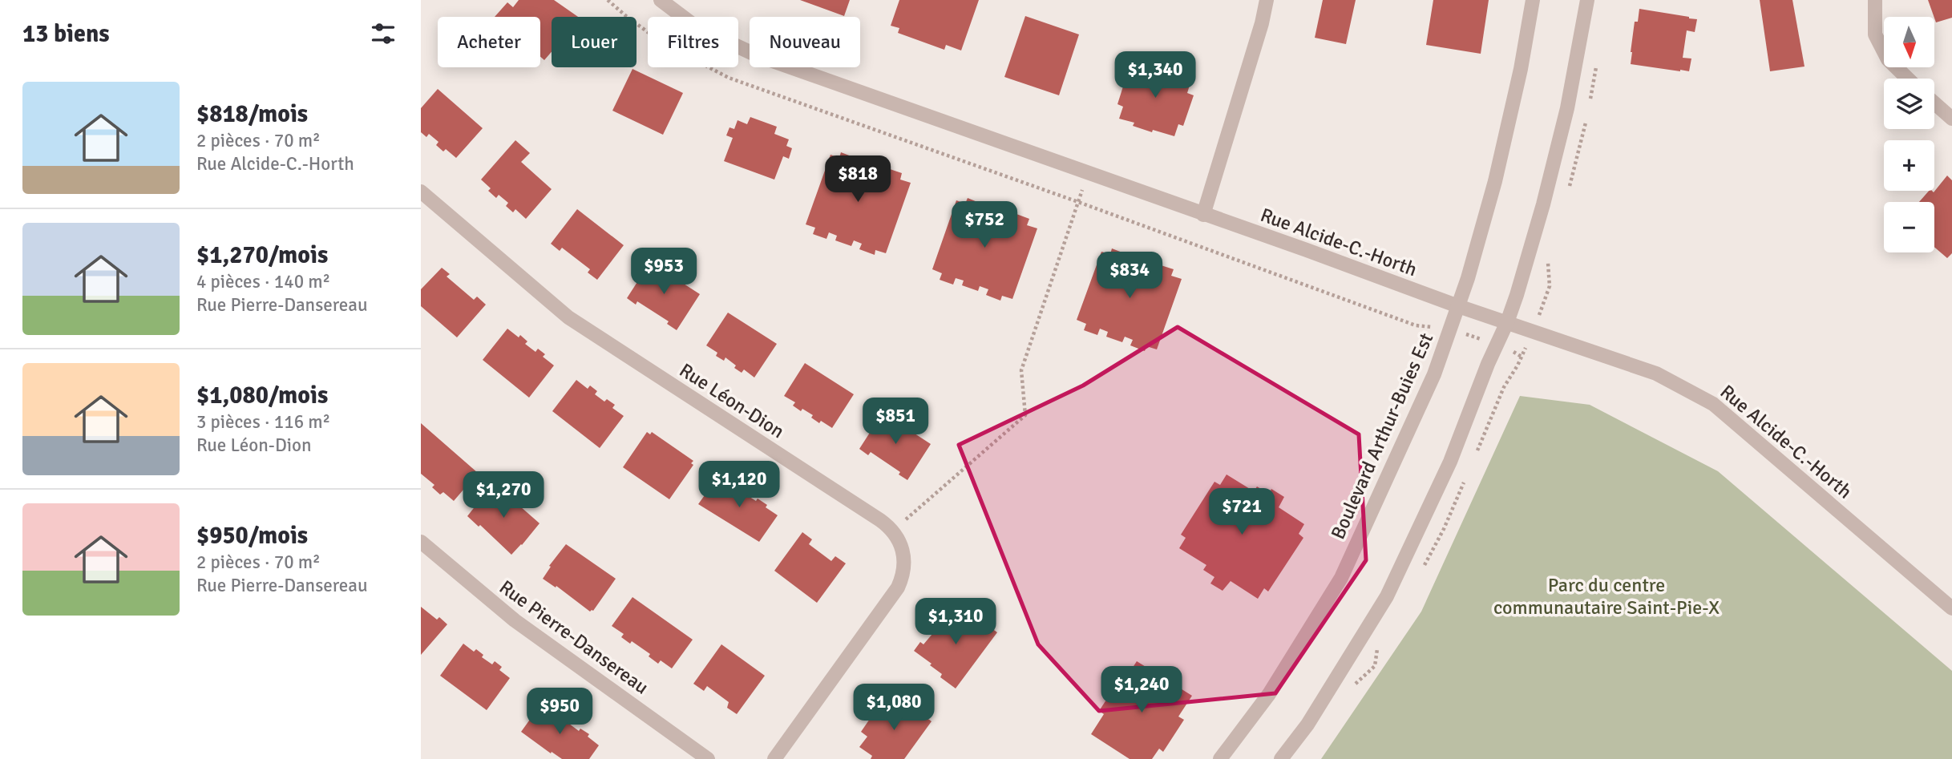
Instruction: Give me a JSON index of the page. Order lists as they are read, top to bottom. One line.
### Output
{"streets":{"street":["Rue Alcide-C.-Horth","Rue Léon-Dion","Boulevard Arthur-Buies Est","Rue Pierre-Dansereau"]},"crossings":[["Rue Alcide-C.-Horth","Boulevard Arthur-Buies Est"]],"parks":["Parc du centre communautaire Saint-Pie-X"],"north":"bottom","page":{"heading":"13 biens","map_buttons":["+","−"],"chip":["Acheter","Louer","Filtres","Nouveau"],"price":["$1,340","$818","$752","$953","$834","$851","$1,120","$1,270","$721","$1,310","$1,240","$1,080","$950"],"list":[{"name":"$818/mois","note":"2 pièces · 70 m² · Rue Alcide-C.-Horth"},{"name":"$1,270/mois","note":"4 pièces · 140 m² · Rue Pierre-Dansereau"},{"name":"$1,080/mois","note":"3 pièces · 116 m² · Rue Léon-Dion"},{"name":"$950/mois","note":"2 pièces · 70 m² · Rue Pierre-Dansereau"}]}}
